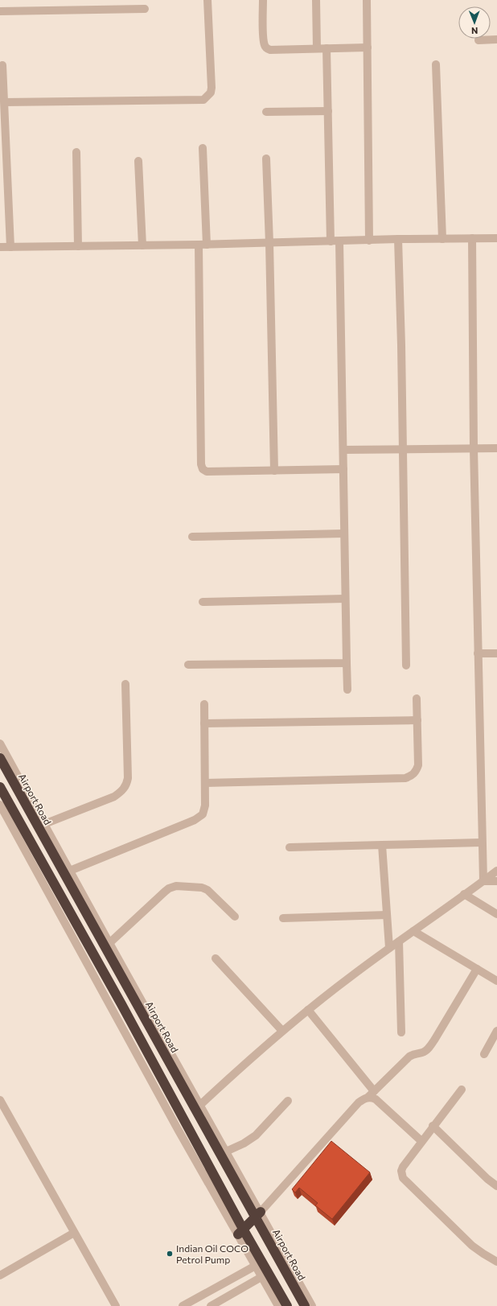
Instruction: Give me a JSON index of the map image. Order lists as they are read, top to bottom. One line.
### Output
{"streets":{"highway":["Airport Road"]},"places":["Indian Oil COCO Petrol Pump"],"north":"bottom"}
